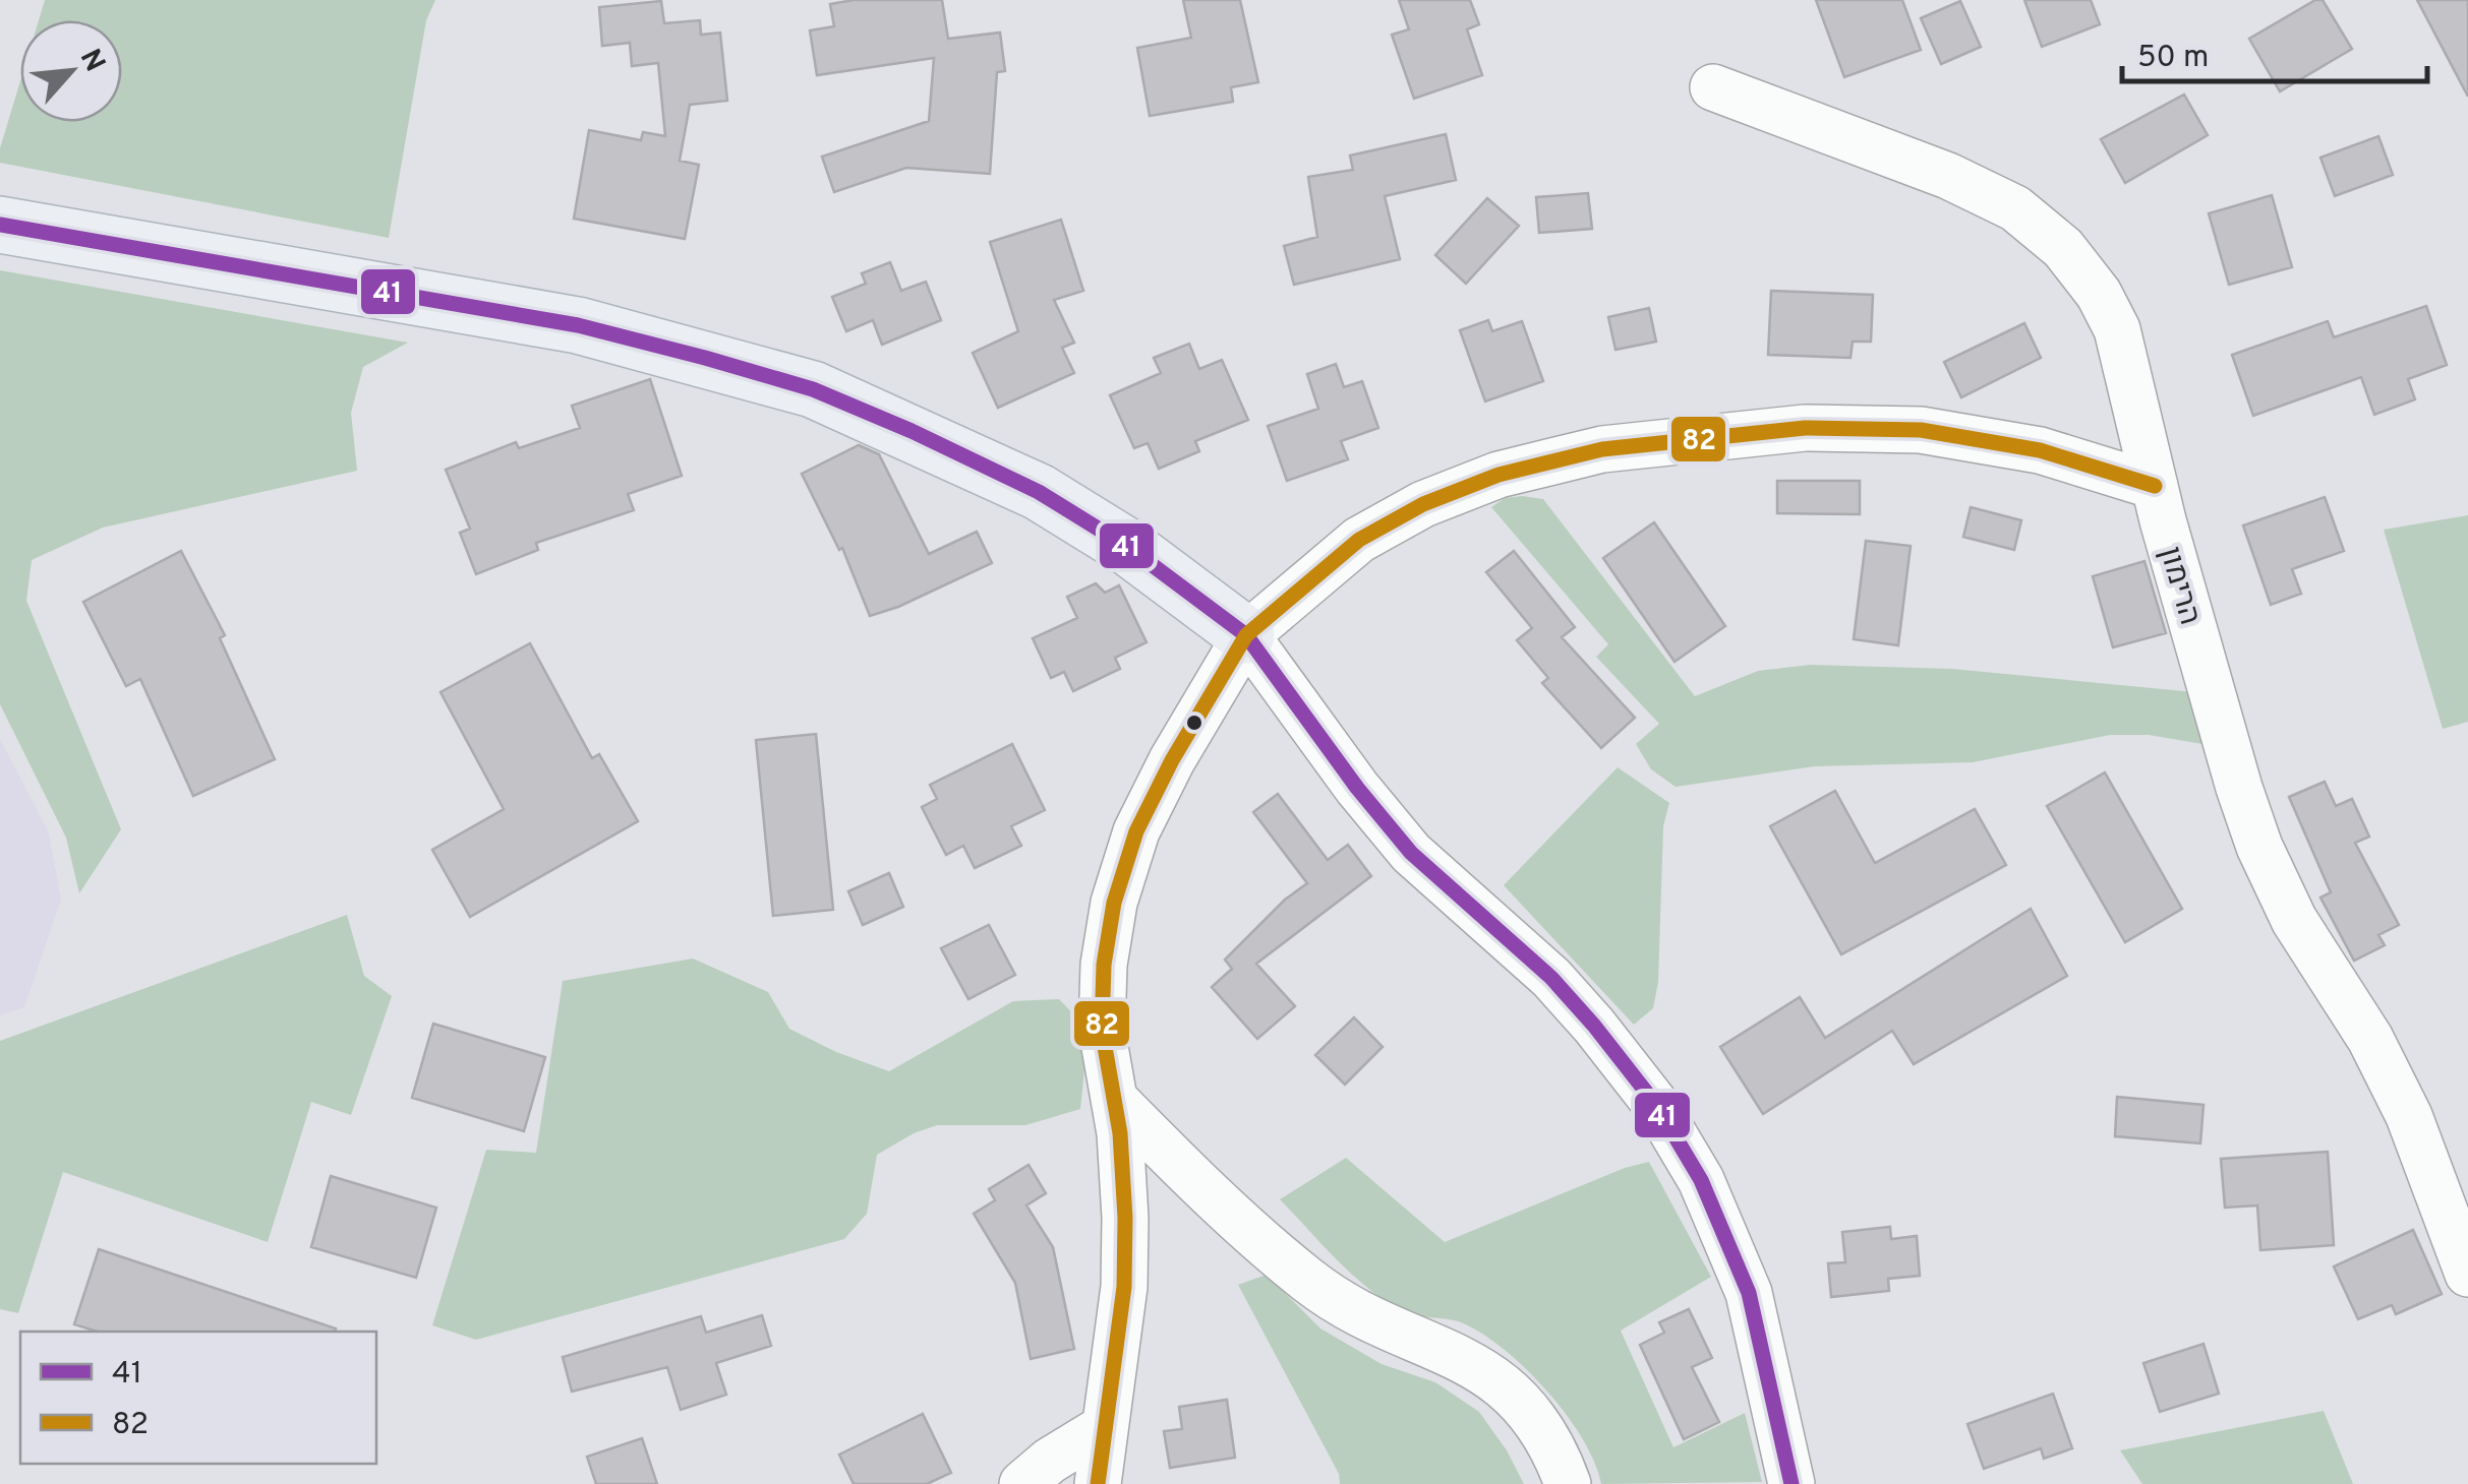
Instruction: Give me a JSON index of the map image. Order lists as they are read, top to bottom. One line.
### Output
{"streets":{"street":["הרימון"]},"lines":["transit line 41","transit line 82"],"legend":["41","82"],"scale_bar":"50 m","north":"top right"}
